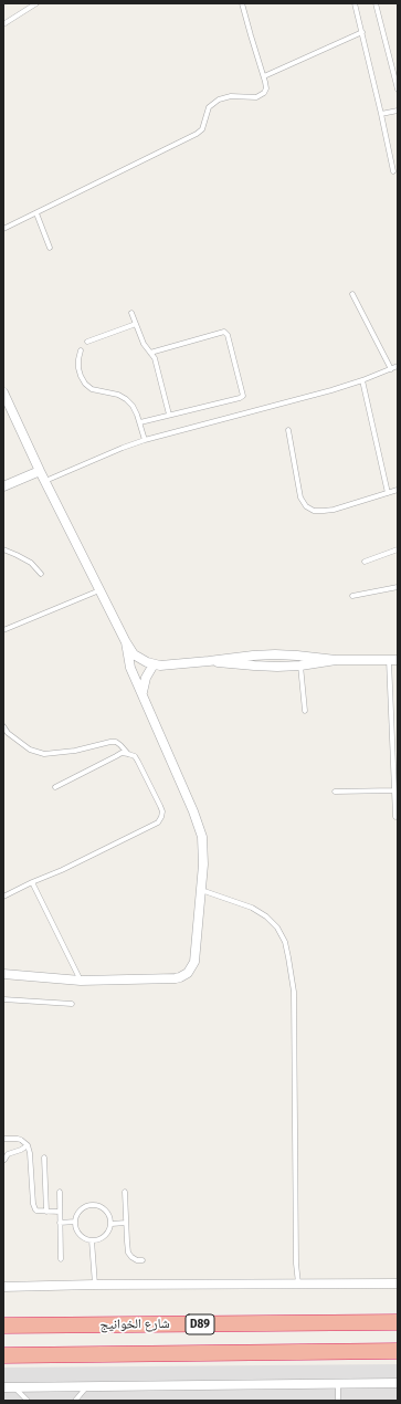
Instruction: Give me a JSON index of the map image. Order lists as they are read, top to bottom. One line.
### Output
{"streets":{"highway":["شارع الخوانيج","D89"]}}
